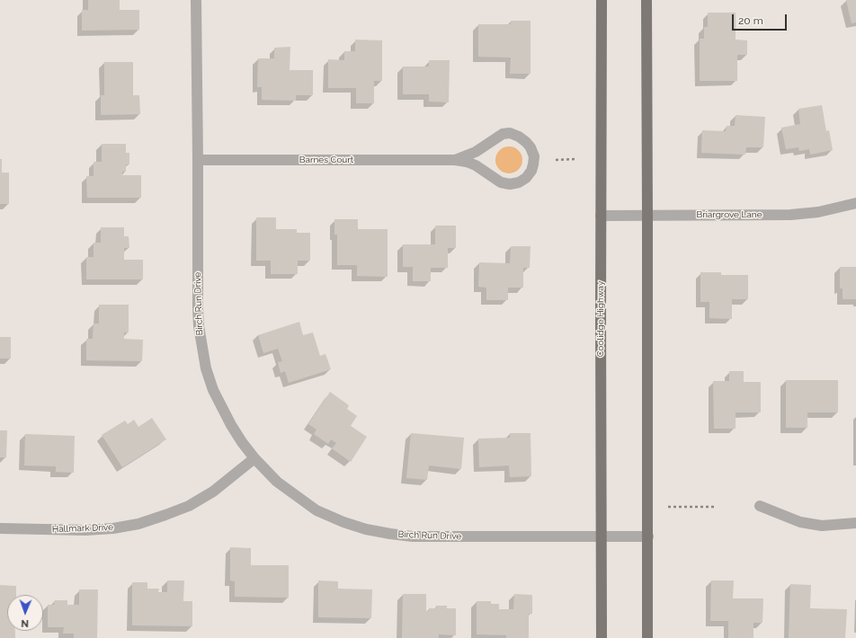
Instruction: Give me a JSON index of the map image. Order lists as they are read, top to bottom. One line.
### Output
{"streets":{"main road":["Coolidge Highway"],"street":["Barnes Court","Briargrove Lane","Birch Run Drive","Hallmark Drive"]},"crossings":[["Barnes Court","Birch Run Drive"],["Briargrove Lane","Coolidge Highway"],["Birch Run Drive","Coolidge Highway"],["Birch Run Drive","Hallmark Drive"]],"scale_bar":"20 m","north":"bottom"}
